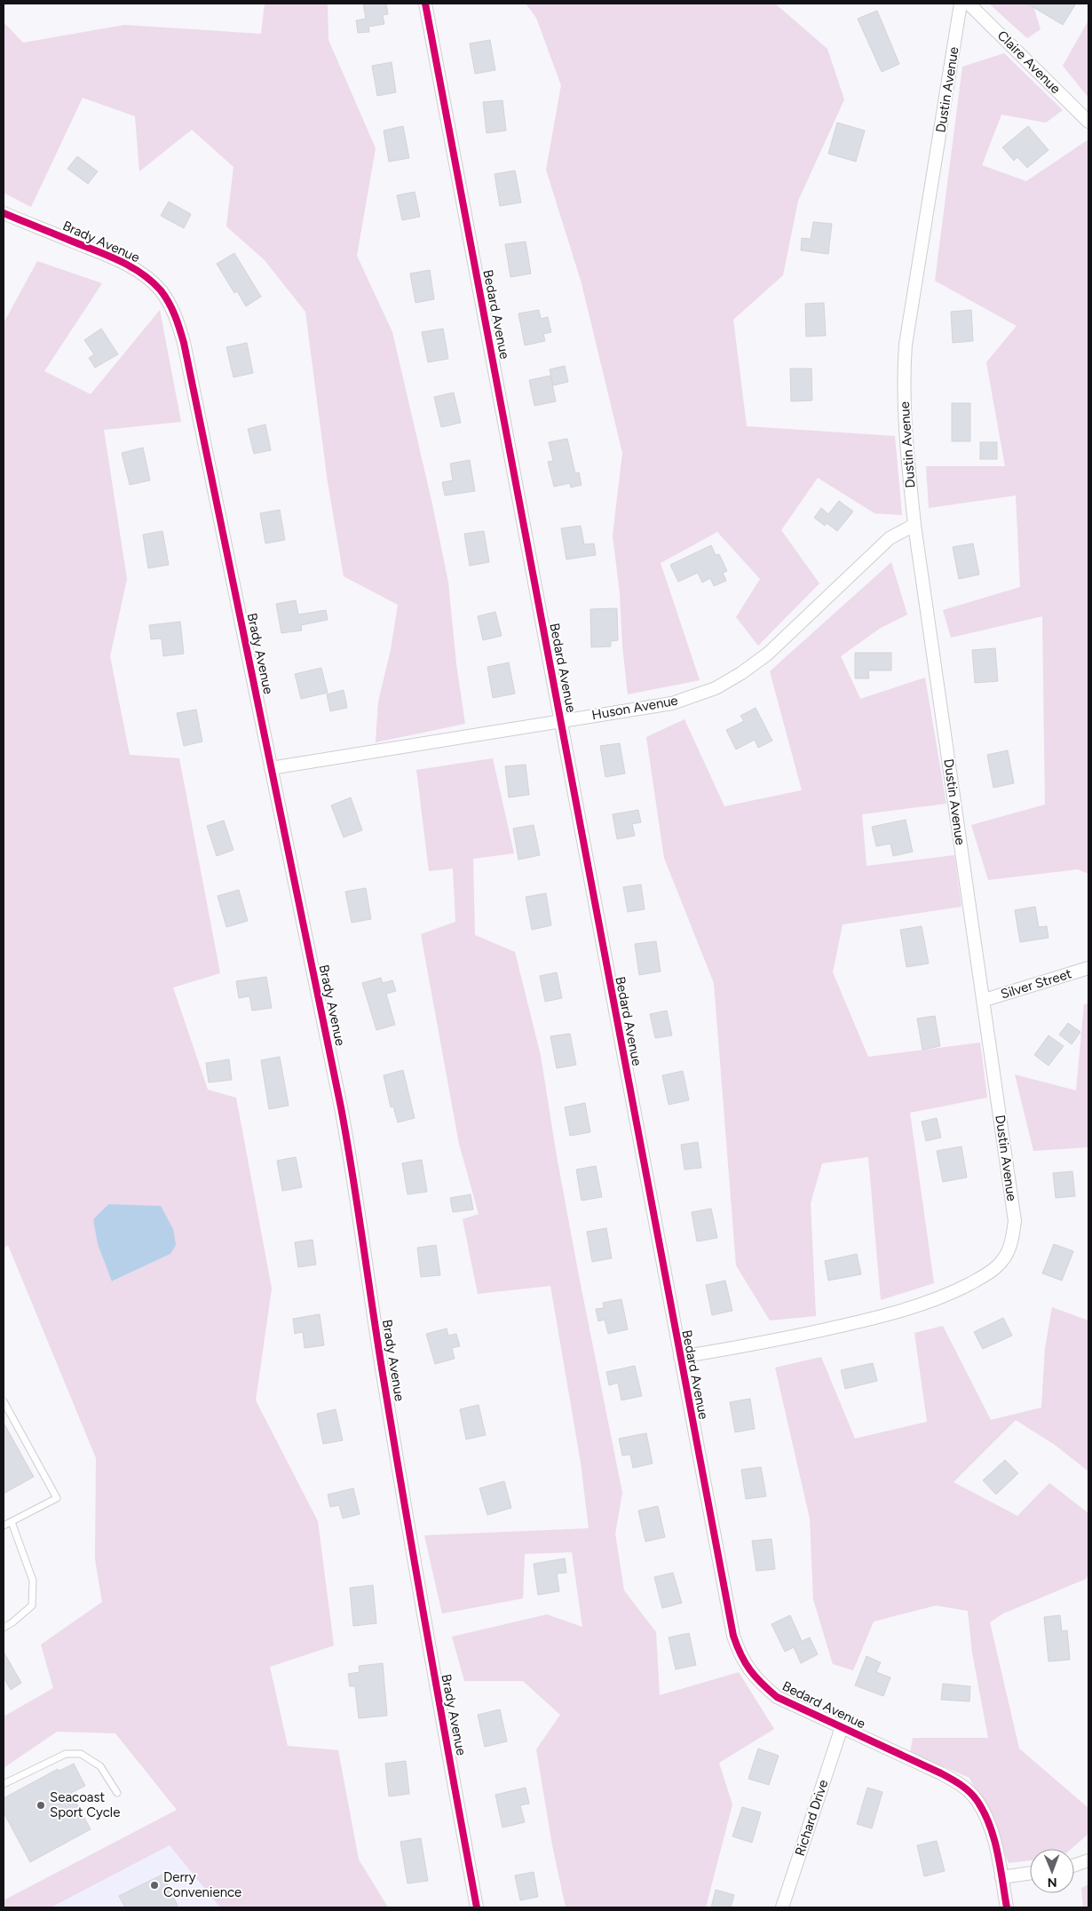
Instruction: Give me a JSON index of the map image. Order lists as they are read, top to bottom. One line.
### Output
{"streets":{"street":["Claire Avenue","Dustin Avenue","Brady Avenue","Bedard Avenue","Huson Avenue","Silver Street","Richard Drive"]},"crossings":[["Dustin Avenue","Bedard Avenue"],["Dustin Avenue","Huson Avenue"],["Dustin Avenue","Silver Street"],["Brady Avenue","Huson Avenue"],["Bedard Avenue","Huson Avenue"],["Bedard Avenue","Richard Drive"]],"places":["Seacoast Sport Cycle","Derry Convenience"],"north":"bottom"}
